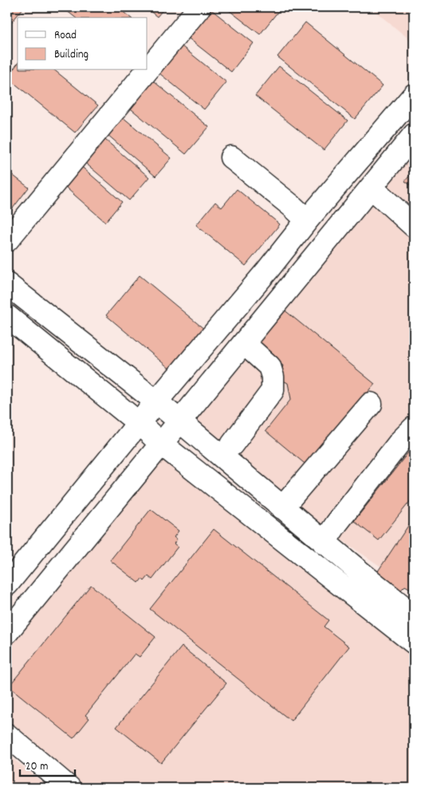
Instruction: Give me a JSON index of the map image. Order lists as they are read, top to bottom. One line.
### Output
{"legend":["Road","Building"],"scale_bar":"20 m"}
